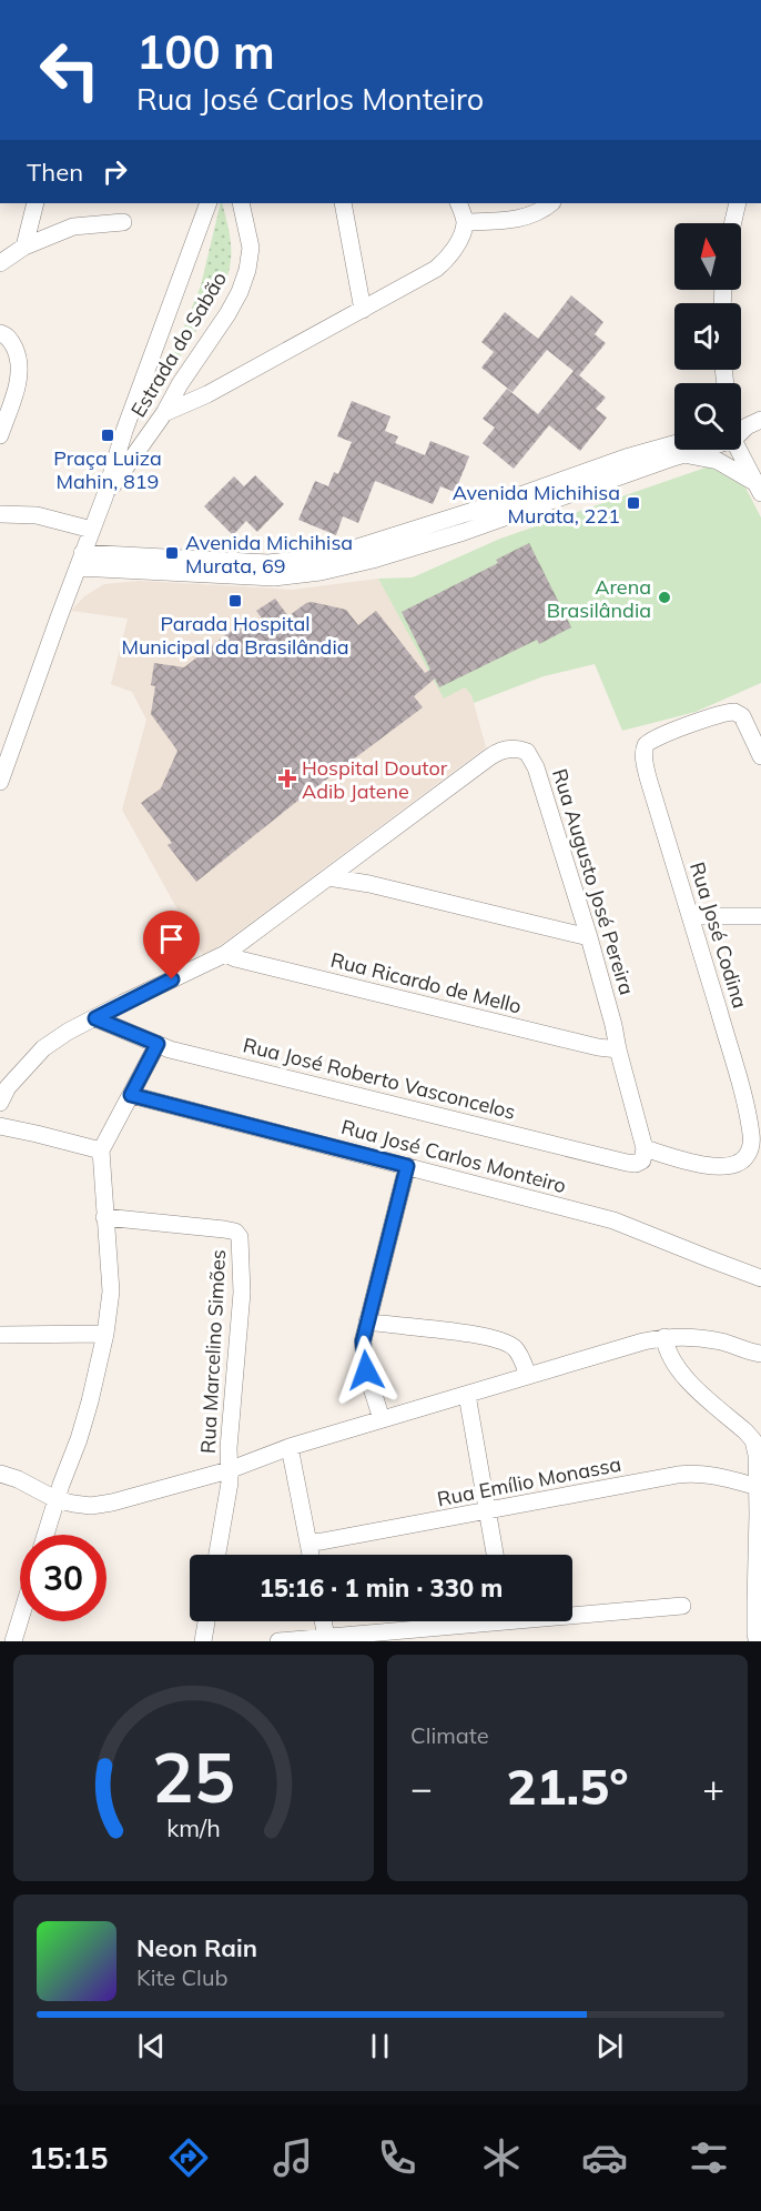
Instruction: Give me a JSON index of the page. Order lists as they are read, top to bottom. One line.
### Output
{"streets":{"street":["Estrada do Sabão","Rua Augusto José Pereira","Rua José Codina","Rua Ricardo de Mello","Rua José Roberto Vasconcelos","Rua José Carlos Monteiro","Rua Marcelino Simões","Rua Emílio Monassa"]},"crossings":[["Rua Augusto José Pereira","Rua José Codina"],["Rua Augusto José Pereira","Rua Ricardo de Mello"],["Rua Augusto José Pereira","Rua José Roberto Vasconcelos"],["Rua José Codina","Rua José Roberto Vasconcelos"]],"places":{"transit":["Praça Luiza Mahin, 819","Avenida Michihisa Murata, 221","Avenida Michihisa Murata, 69","Parada Hospital Municipal da Brasilândia"],"other":["Arena Brasilândia"],"health":["Hospital Doutor Adib Jatene"]},"north":"top","page":{"turn":["100 m","Rua José Carlos Monteiro"],"then":"Then","limit":"30","trip":"15:16 · 1 min · 330 m","tile":"Climate","heat":["−","21.5°","+"],"song":["Neon Rain","Kite Club"],"tabs":"15:15","gauge":["25","km/h"]}}
